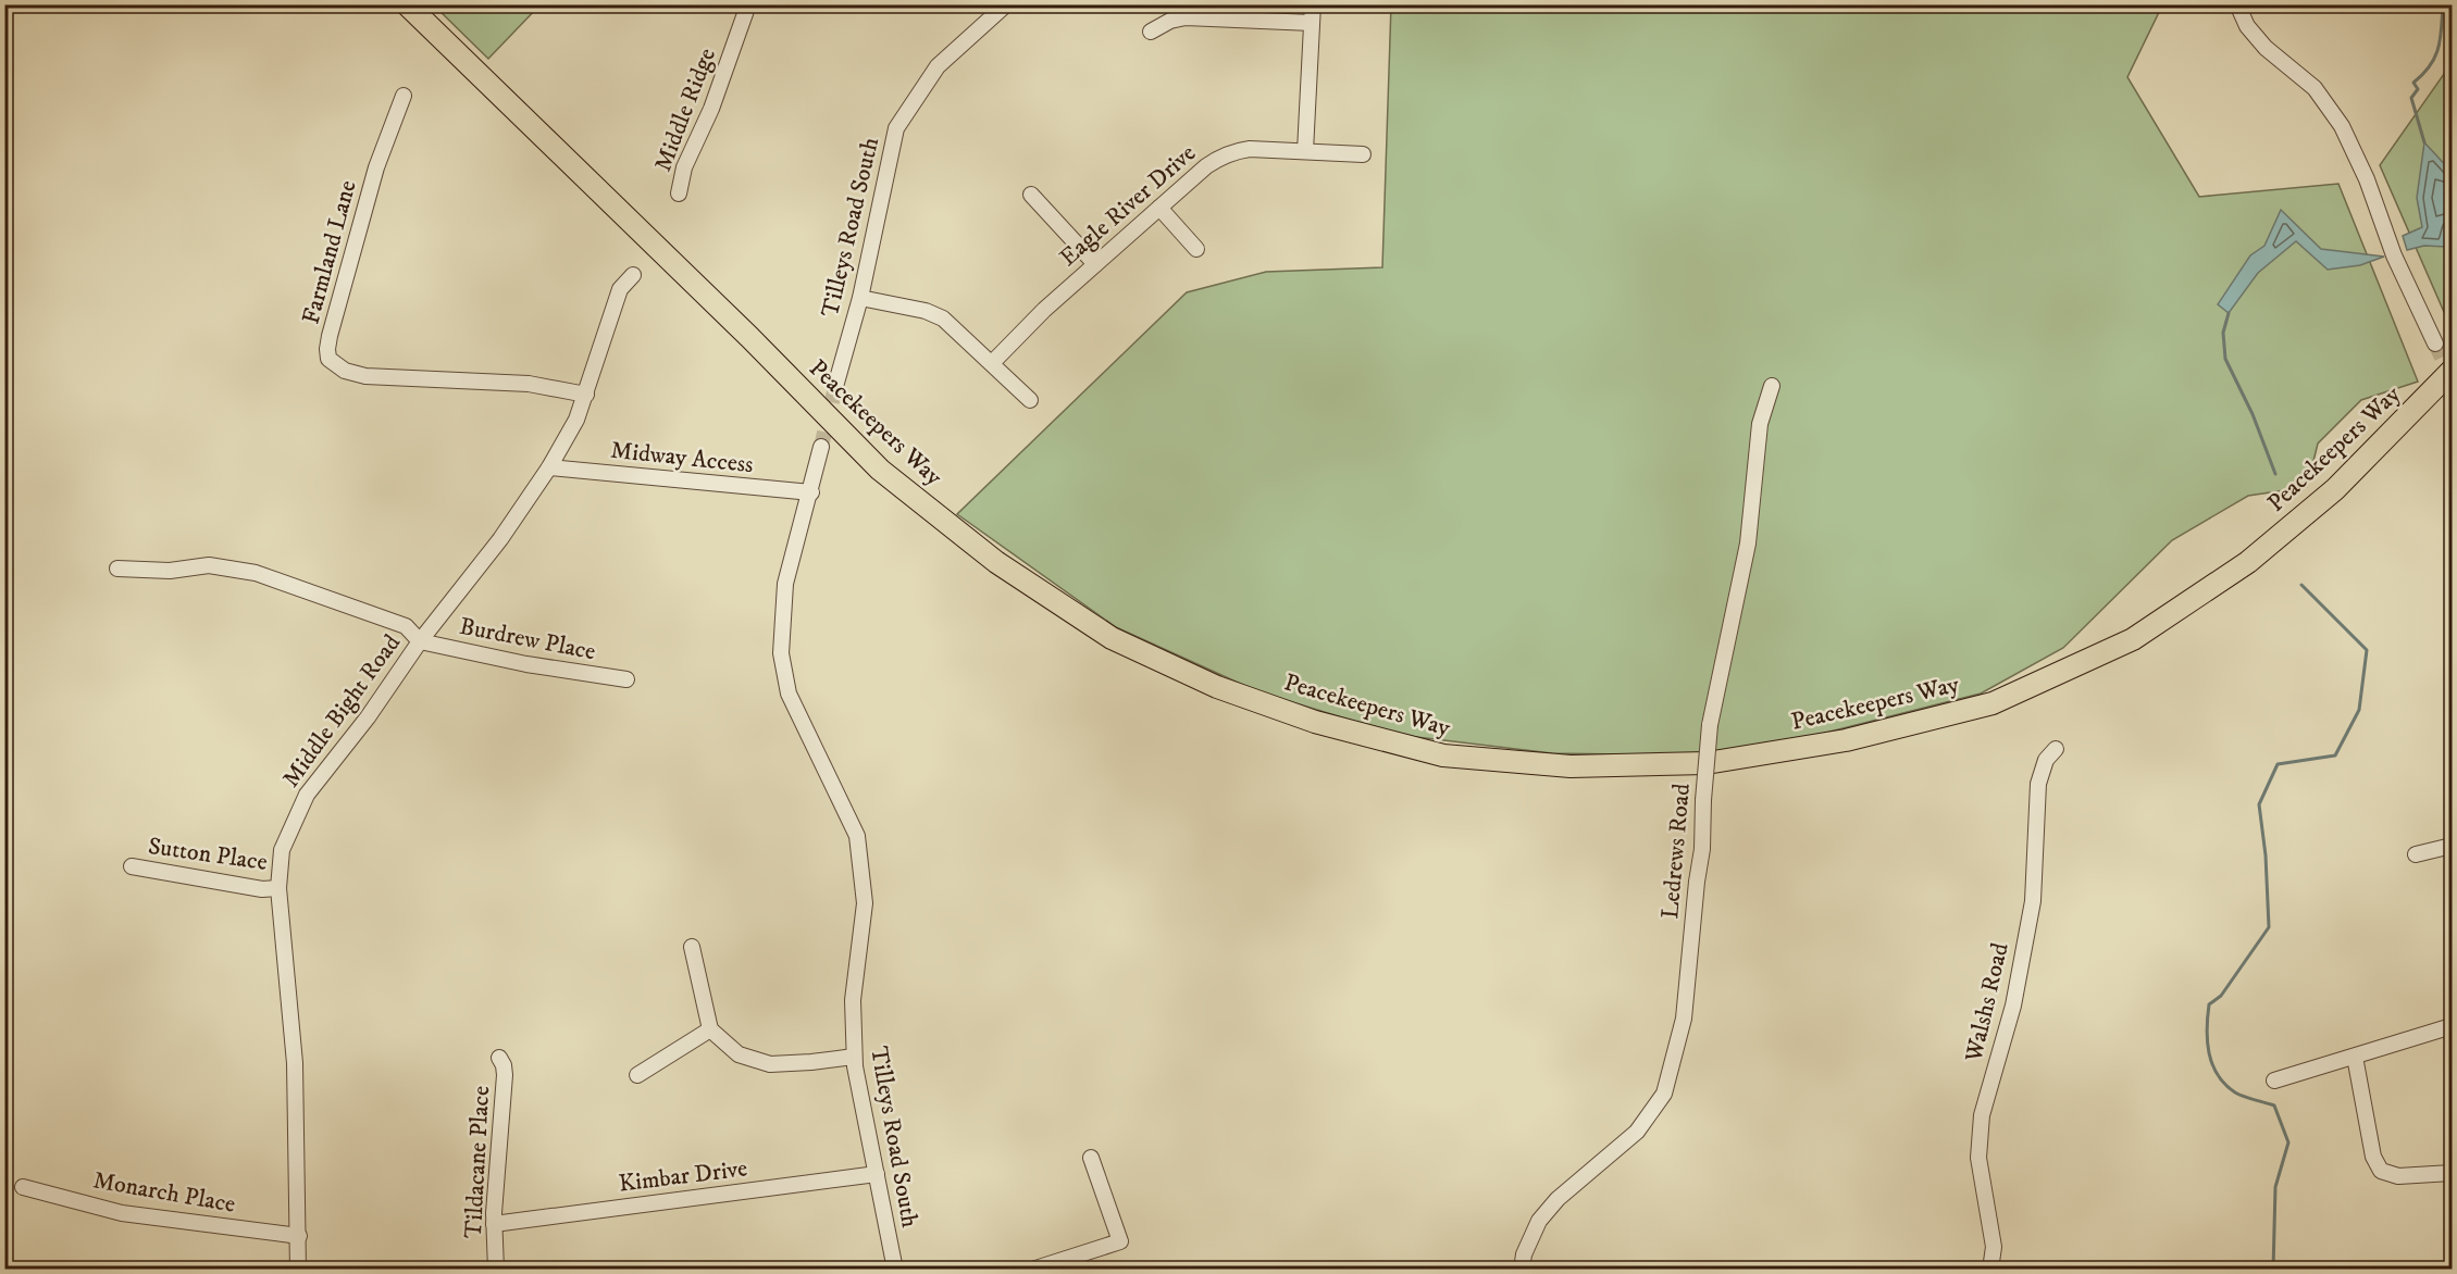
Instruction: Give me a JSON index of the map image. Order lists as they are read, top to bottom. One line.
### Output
{"streets":{"highway":["Peacekeepers Way"],"street":["Middle Ridge","Eagle River Drive","Tilleys Road South","Farmland Lane","Midway Access","Burdrew Place","Middle Bight Road","Ledrews Road","Sutton Place","Walshs Road","Tildacane Place","Kimbar Drive","Monarch Place"]},"crossings":[["Tilleys Road South","Midway Access"],["Tilleys Road South","Kimbar Drive"],["Farmland Lane","Middle Bight Road"],["Midway Access","Middle Bight Road"],["Burdrew Place","Middle Bight Road"],["Middle Bight Road","Sutton Place"],["Middle Bight Road","Monarch Place"],["Tildacane Place","Kimbar Drive"]]}
